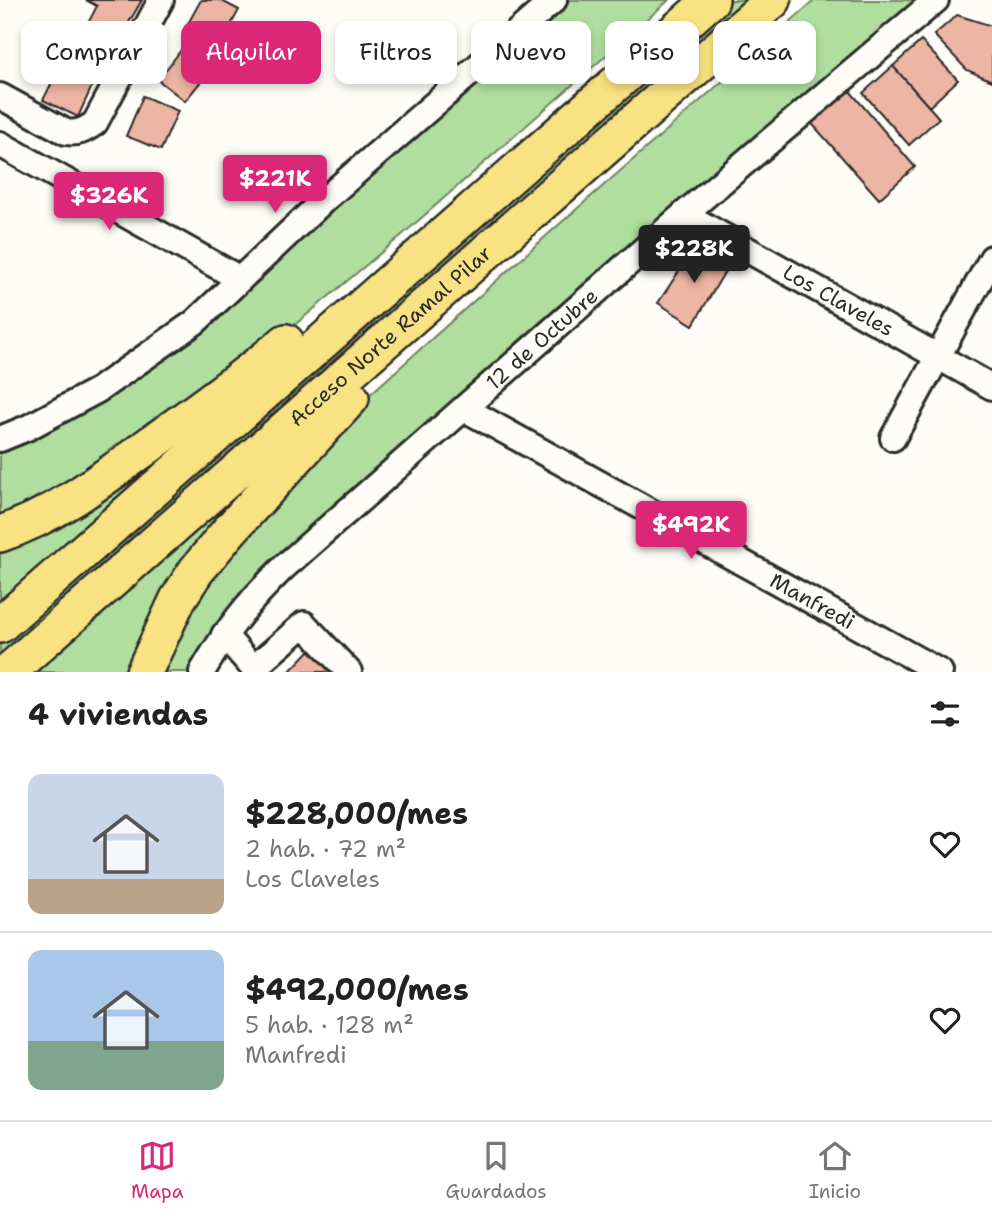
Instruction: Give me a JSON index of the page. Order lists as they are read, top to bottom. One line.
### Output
{"streets":{"highway":["Acceso Norte Ramal Pilar"],"street":["Los Claveles","12 de Octubre","Manfredi"]},"crossings":[["Los Claveles","12 de Octubre"],["12 de Octubre","Manfredi"]],"page":{"chip":["Comprar","Alquilar","Filtros","Nuevo","Piso","Casa"],"price":["$221K","$326K","$228K","$492K"],"heading":"4 viviendas","list":[{"name":"$228,000/mes","note":"2 hab. · 72 m² · Los Claveles"},{"name":"$492,000/mes","note":"5 hab. · 128 m² · Manfredi"}],"tabs":["Mapa","Guardados","Inicio"]}}
